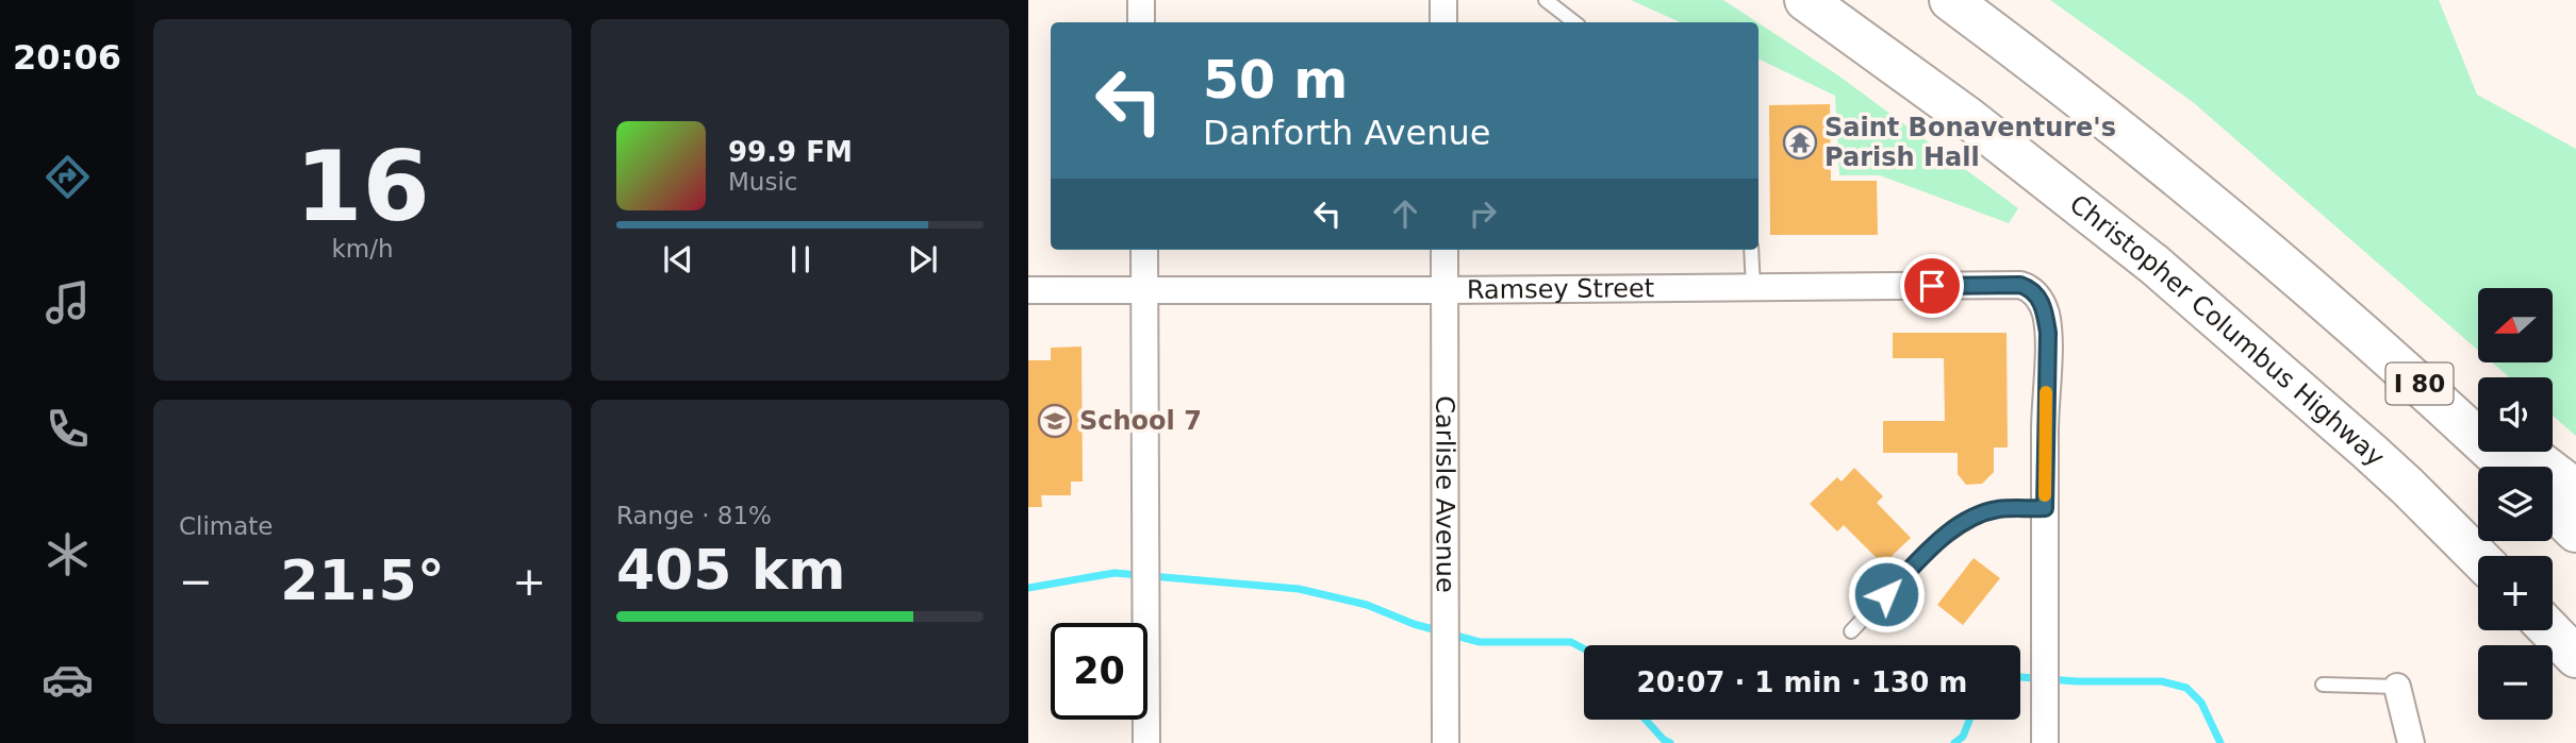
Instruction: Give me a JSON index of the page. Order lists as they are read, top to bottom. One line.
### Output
{"streets":{"highway":["Christopher Columbus Highway","I 80"],"street":["Ramsey Street","Carlisle Avenue"]},"crossings":[["Ramsey Street","Carlisle Avenue"]],"places":{"temple":["Saint Bonaventure's Parish Hall"],"school or university":["School 7"]},"north":"left","page":{"tabs":"20:06","tile":[["16","km/h"],"Climate",["Range · 81%","405 km"]],"turn":["50 m","Danforth Avenue"],"song":["99.9 FM","Music"],"map_buttons":["+","−"],"heat":["−","21.5°","+"],"limit":"20","trip":"20:07 · 1 min · 130 m"}}
